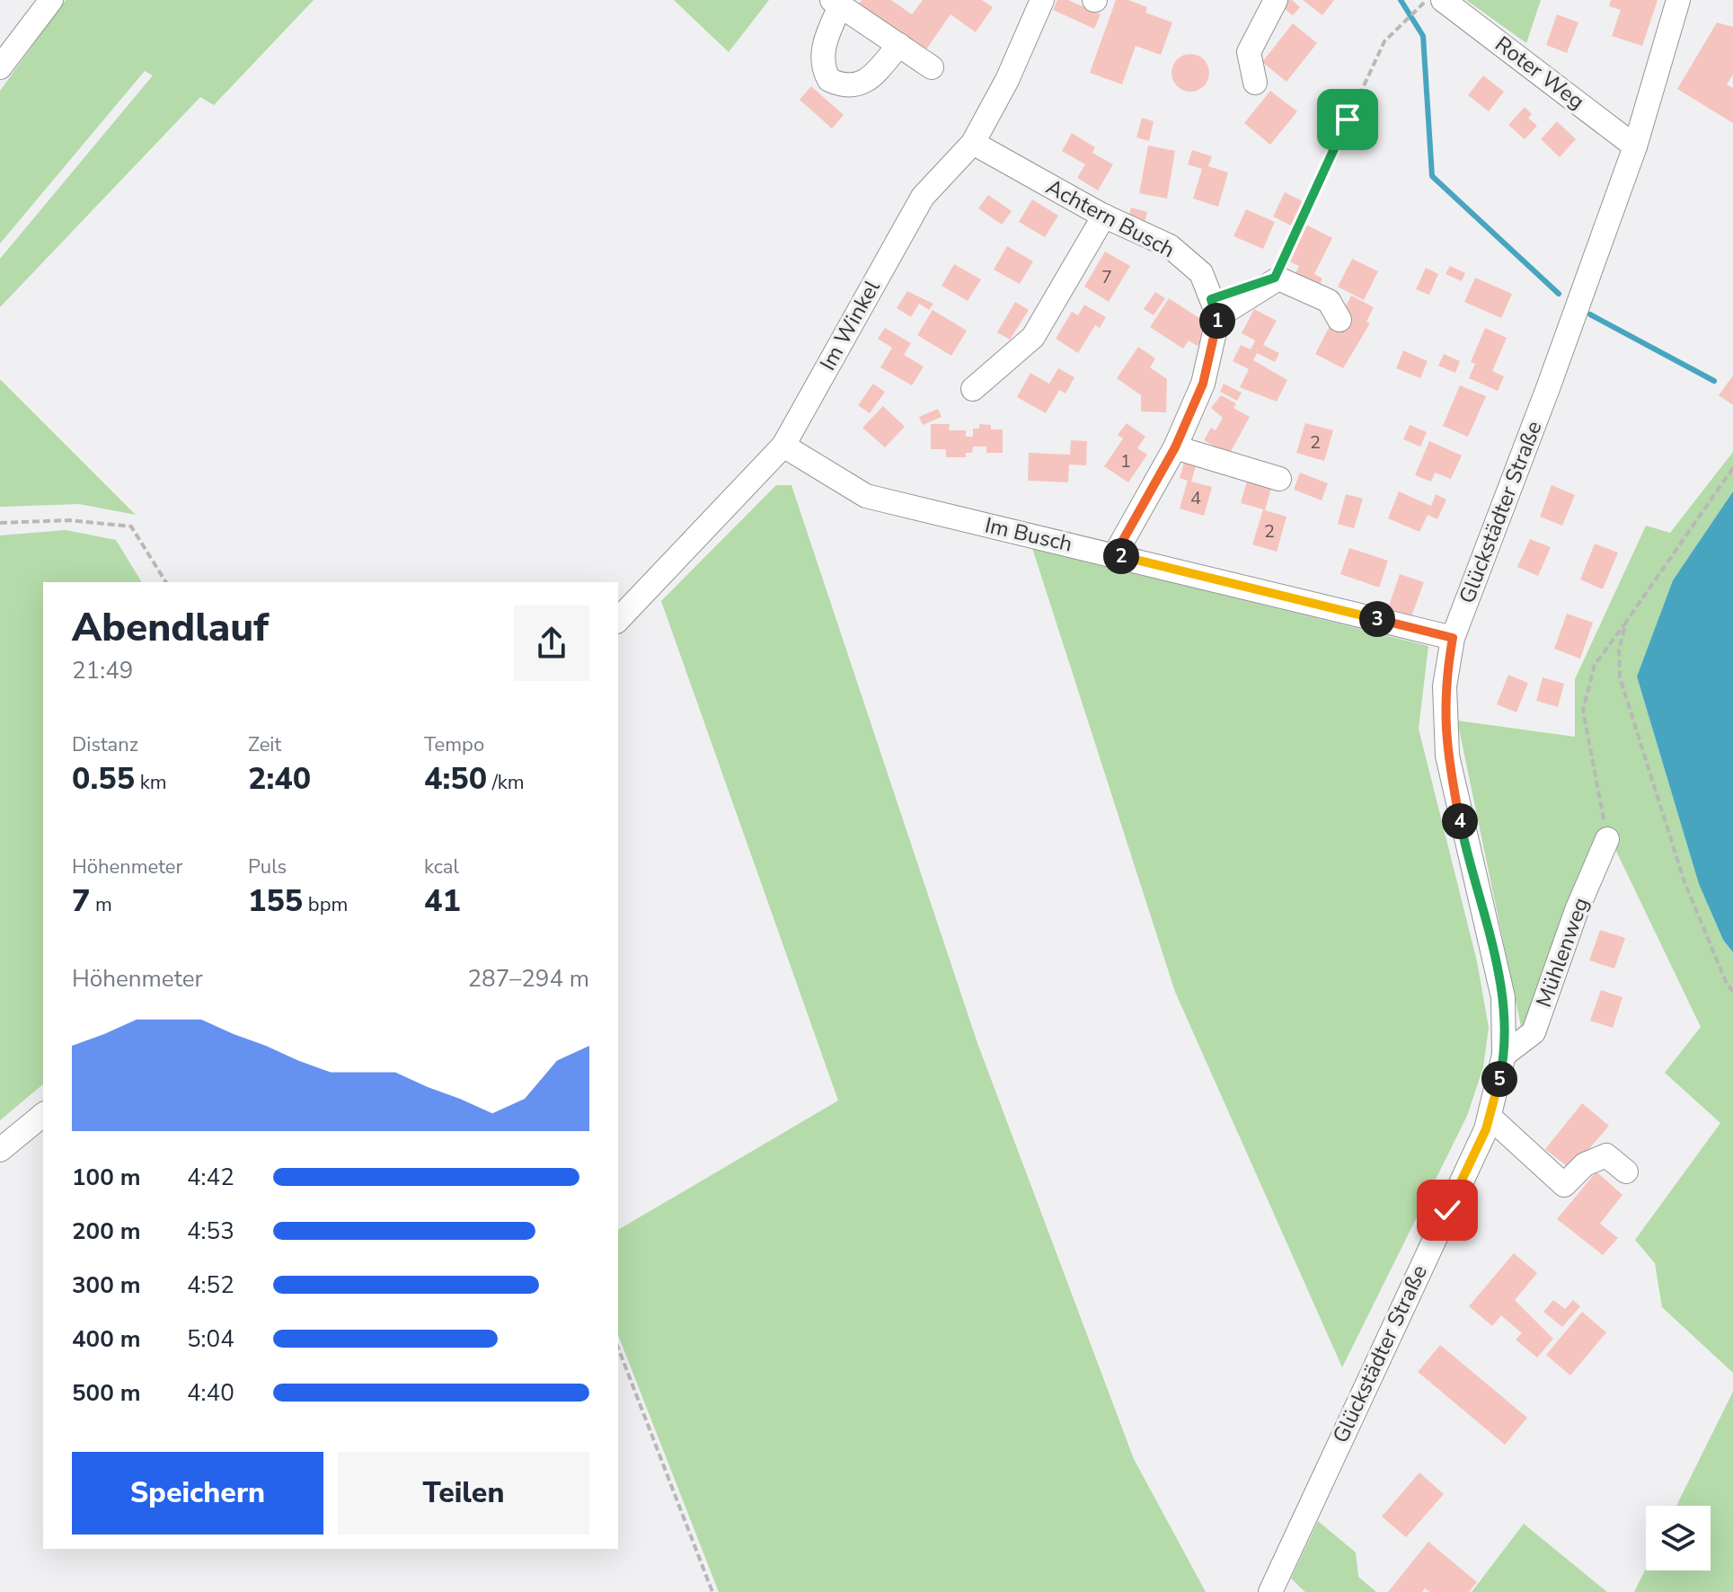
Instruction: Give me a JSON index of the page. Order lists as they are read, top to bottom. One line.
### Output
{"streets":{"street":["Roter Weg","Achtern Busch","Im Winkel","Glückstädter Straße","Im Busch","Mühlenweg"]},"crossings":[["Roter Weg","Glückstädter Straße"],["Achtern Busch","Im Winkel"],["Im Winkel","Im Busch"],["Glückstädter Straße","Im Busch"],["Glückstädter Straße","Mühlenweg"]],"house_numbers":["7","2","1","4","2"],"page":{"pins":["1","2","3","4","5"],"heading":["Abendlauf","21:49"],"stats":[["Distanz","0.55 km"],["Zeit","2:40"],["Tempo","4:50 /km"],["Höhenmeter","7 m"],["Puls","155 bpm"],["kcal","41"]],"chart":["Höhenmeter","287–294 m"],"list":[{"name":"100 m","note":"4:42"},{"name":"200 m","note":"4:53"},{"name":"300 m","note":"4:52"},{"name":"400 m","note":"5:04"},{"name":"500 m","note":"4:40"}],"buttons":["Speichern","Teilen"]}}
